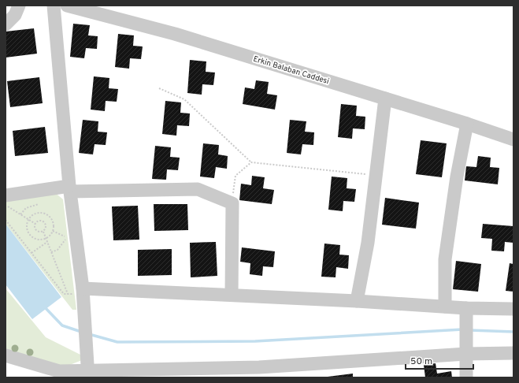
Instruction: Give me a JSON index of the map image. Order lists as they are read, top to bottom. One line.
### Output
{"streets":{"street":["Erkin Balaban Caddesi"]},"scale_bar":"50 m"}
